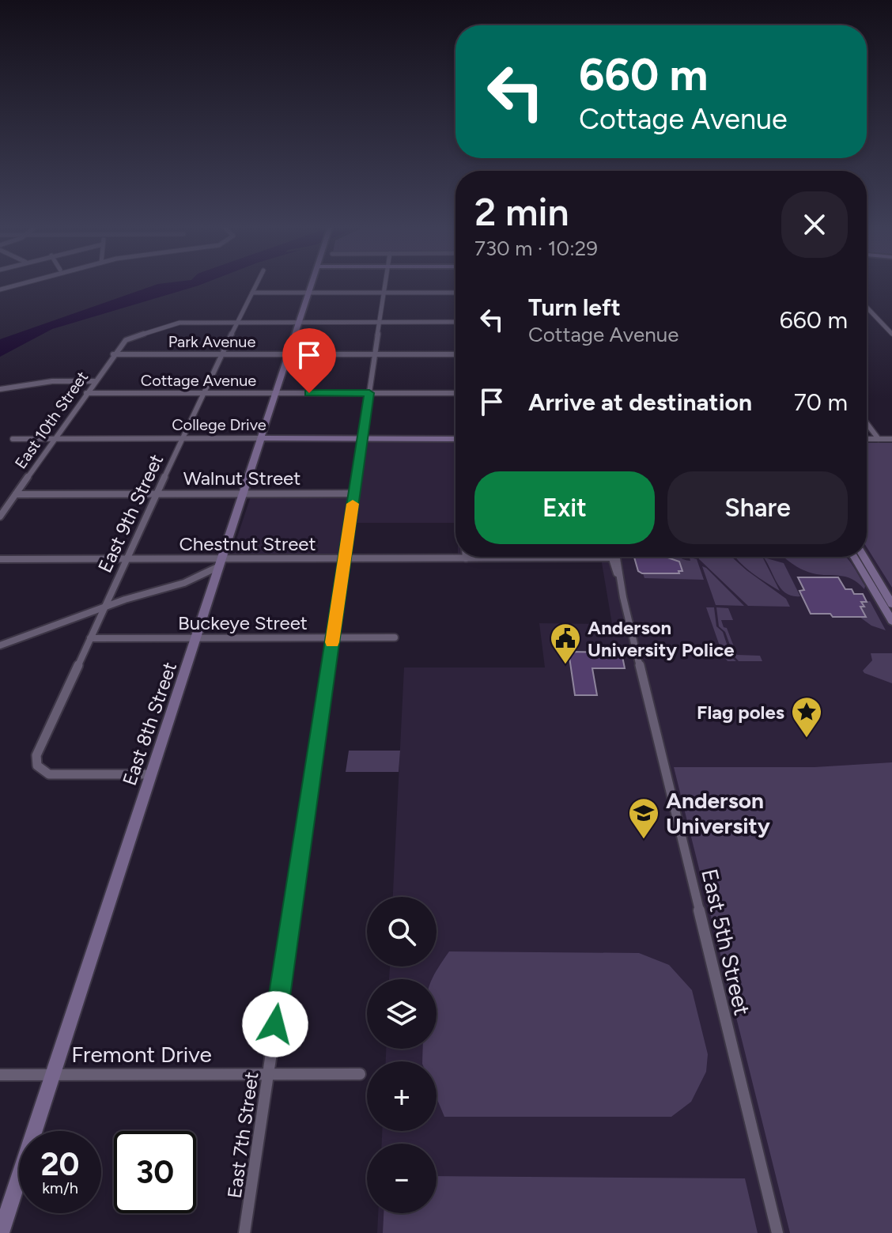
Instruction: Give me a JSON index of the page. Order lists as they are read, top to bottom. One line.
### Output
{"streets":{"main road":["College Drive","East 8th Street"],"street":["Park Avenue","Cottage Avenue","East 10th Street","Walnut Street","East 9th Street","Chestnut Street","Buckeye Street","East 5th Street","Fremont Drive","East 7th Street"]},"crossings":[["Park Avenue","East 10th Street"],["Park Avenue","East 9th Street"],["Park Avenue","East 8th Street"],["Park Avenue","East 7th Street"],["Cottage Avenue","East 10th Street"],["Cottage Avenue","East 9th Street"],["Cottage Avenue","East 8th Street"],["Cottage Avenue","East 7th Street"],["East 10th Street","College Drive"],["East 10th Street","Walnut Street"],["East 10th Street","East 9th Street"],["College Drive","East 9th Street"],["College Drive","East 8th Street"],["College Drive","East 7th Street"],["Walnut Street","East 9th Street"],["Walnut Street","East 8th Street"],["Walnut Street","East 7th Street"],["East 9th Street","Chestnut Street"],["East 9th Street","Buckeye Street"],["East 9th Street","East 8th Street"],["Chestnut Street","East 8th Street"],["Chestnut Street","East 7th Street"],["Buckeye Street","East 8th Street"],["Buckeye Street","East 7th Street"],["East 8th Street","Fremont Drive"],["Fremont Drive","East 7th Street"]],"places":{"public building":["Anderson University Police"],"place":["Flag poles"],"school or university":["Anderson University"]},"page":{"turn":["660 m","Cottage Avenue"],"heading":["2 min","730 m · 10:29"],"list":[{"name":"Turn left","note":"Cottage Avenue","value":"660 m"},{"name":"Arrive at destination","value":"70 m"}],"buttons":["Exit","Share"],"map_buttons":["+","−"],"speed":"20 km/h","limit":"30"}}
